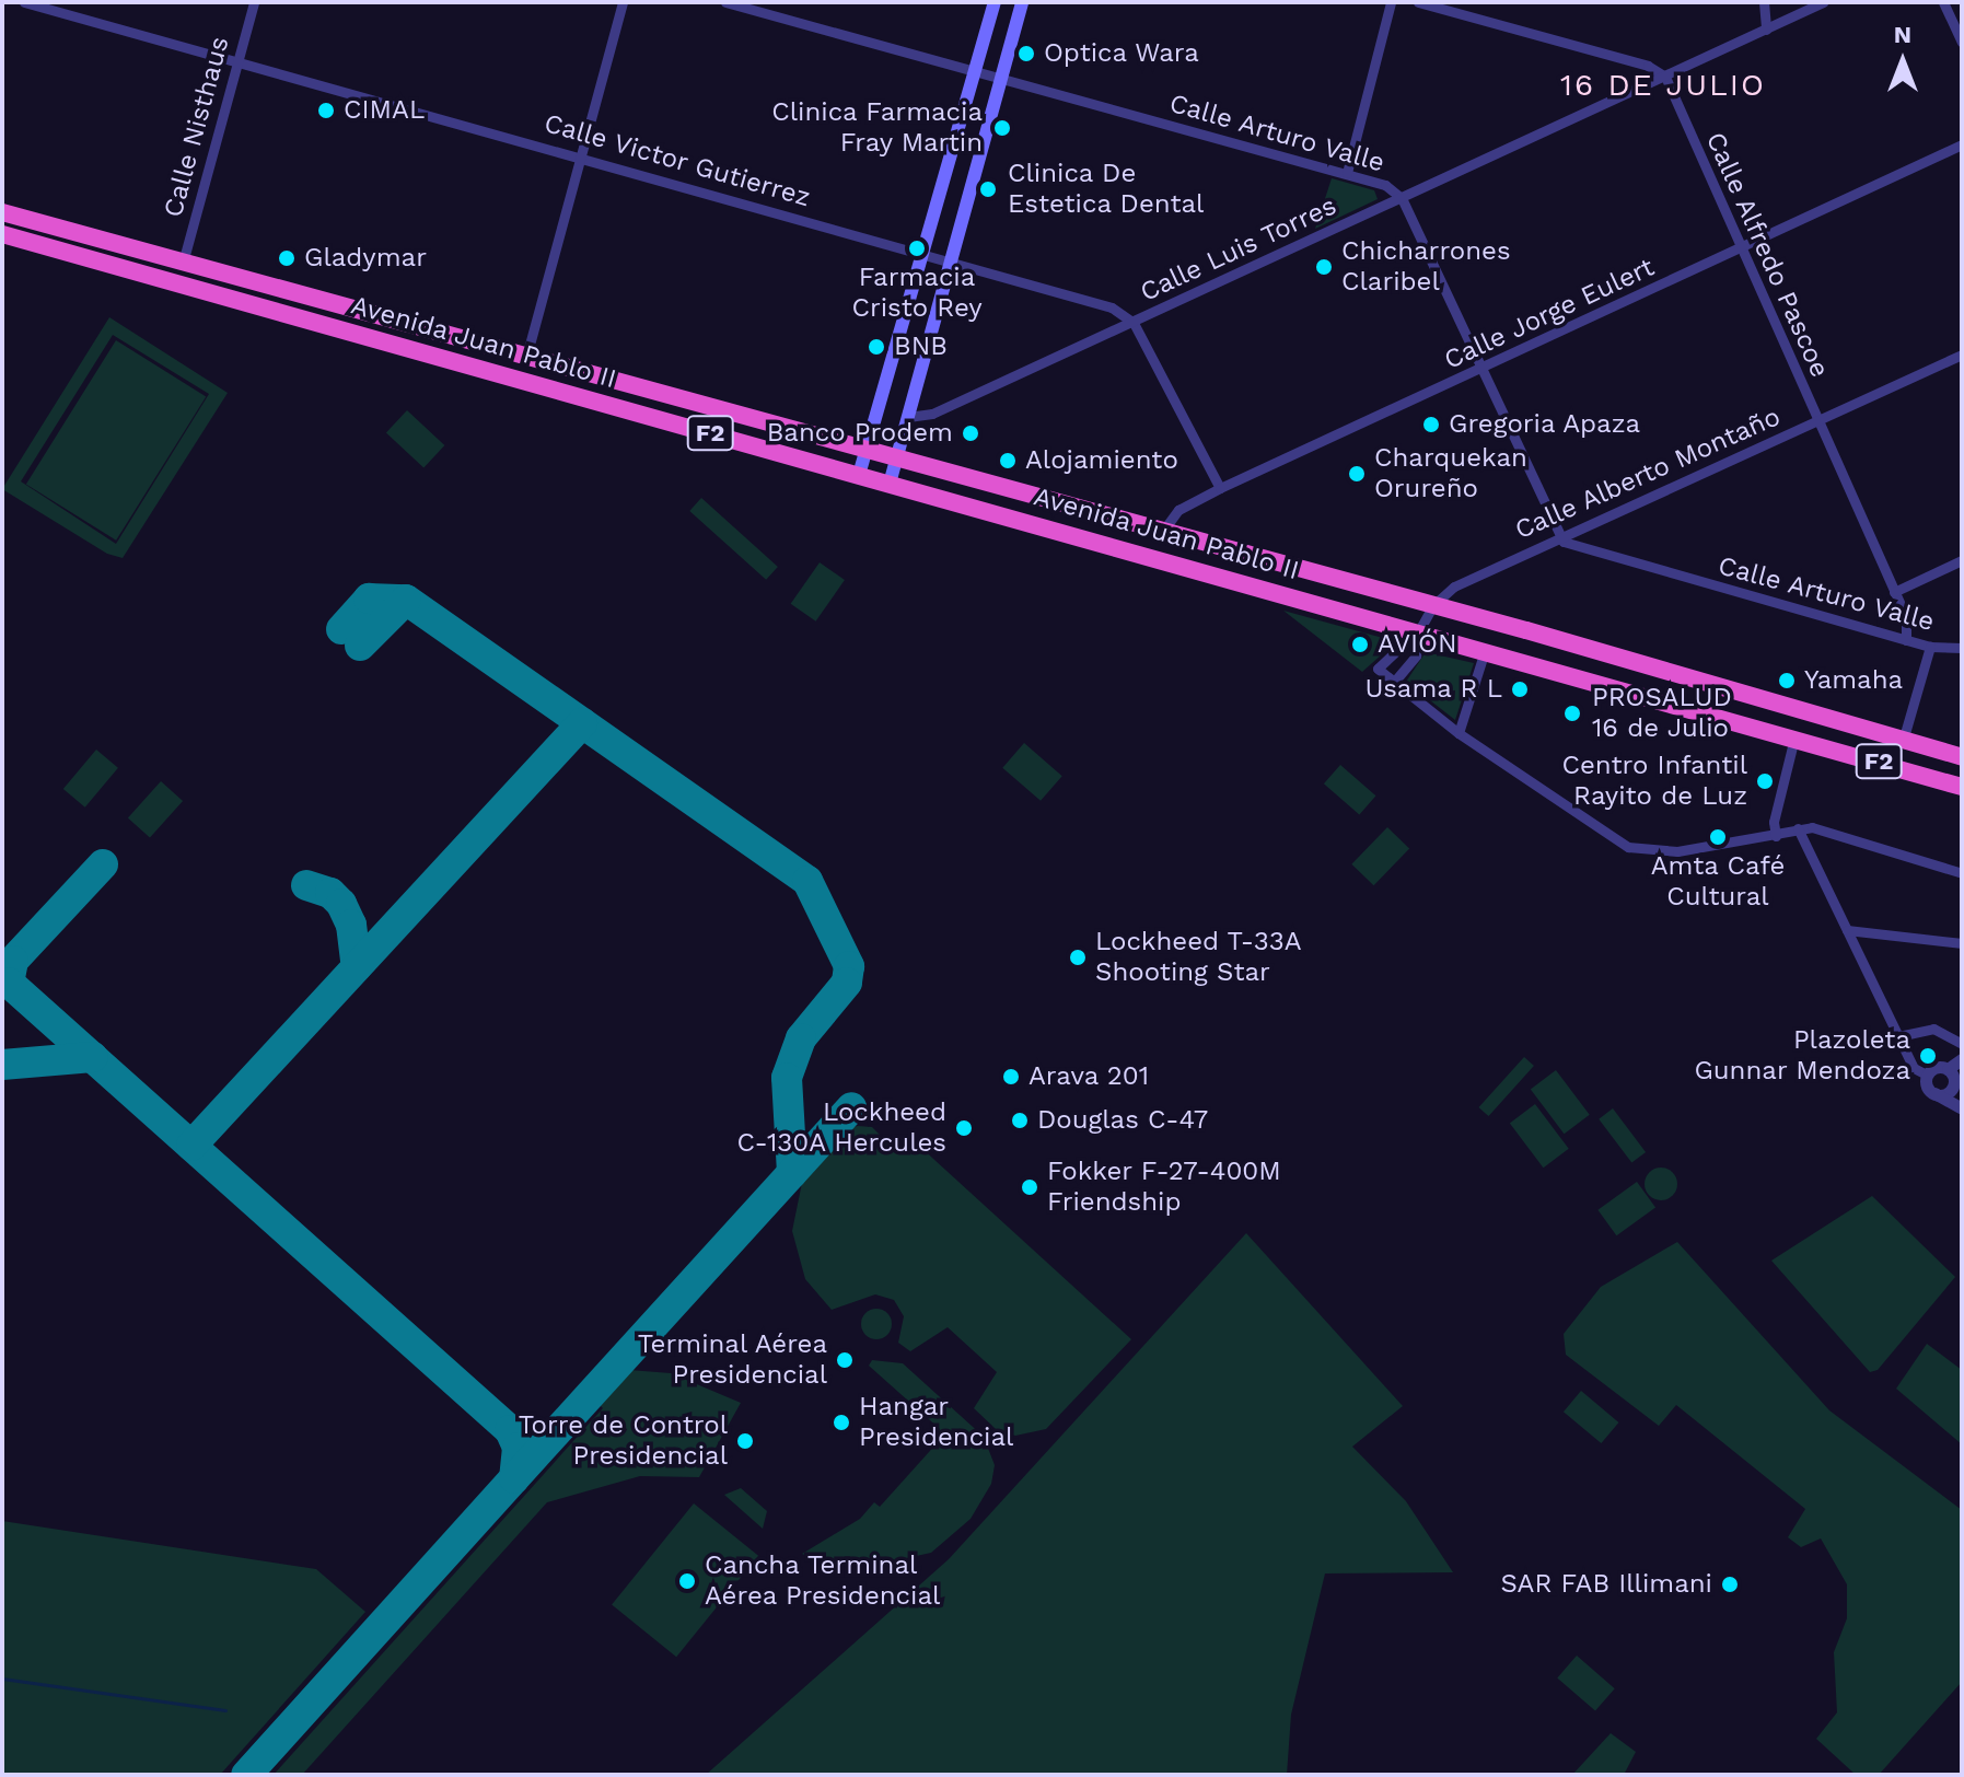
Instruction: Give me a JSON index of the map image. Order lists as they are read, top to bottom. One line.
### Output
{"streets":{"highway":["Avenida Juan Pablo II","F2"],"street":["Calle Nisthaus","Calle Arturo Valle","Calle Victor Gutierrez","Calle Luis Torres","Calle Alfredo Pascoe","Calle Jorge Eulert","Calle Alberto Montaño"]},"crossings":[["Calle Nisthaus","Calle Victor Gutierrez"],["Calle Nisthaus","Avenida Juan Pablo II"],["Calle Arturo Valle","Calle Luis Torres"],["Calle Arturo Valle","Calle Alfredo Pascoe"],["Calle Arturo Valle","Calle Jorge Eulert"],["Calle Arturo Valle","Calle Alberto Montaño"],["Calle Victor Gutierrez","Calle Luis Torres"],["Calle Luis Torres","Calle Alfredo Pascoe"],["Calle Alfredo Pascoe","Calle Jorge Eulert"],["Calle Alfredo Pascoe","Calle Alberto Montaño"],["Calle Jorge Eulert","Avenida Juan Pablo II"],["Avenida Juan Pablo II","Calle Alberto Montaño"]],"districts":["16 DE JULIO"],"places":["Optica Wara","CIMAL","Clinica Farmacia Fray Martin","Clinica De Estetica Dental","Farmacia Cristo Rey","Gladymar","Chicharrones Claribel","BNB","Gregoria Apaza","Banco Prodem","Alojamiento","Charquekan Orureño","AVIÓN","Yamaha","Usama R L","PROSALUD 16 de Julio","Centro Infantil Rayito de Luz","Amta Café Cultural","Lockheed T-33A Shooting Star","Plazoleta Gunnar Mendoza","Arava 201","Douglas C-47","Lockheed C-130A Hercules","Fokker F-27-400M Friendship","Terminal Aérea Presidencial","Hangar Presidencial","Torre de Control Presidencial","Cancha Terminal Aérea Presidencial","SAR FAB Illimani"],"north":"top"}
